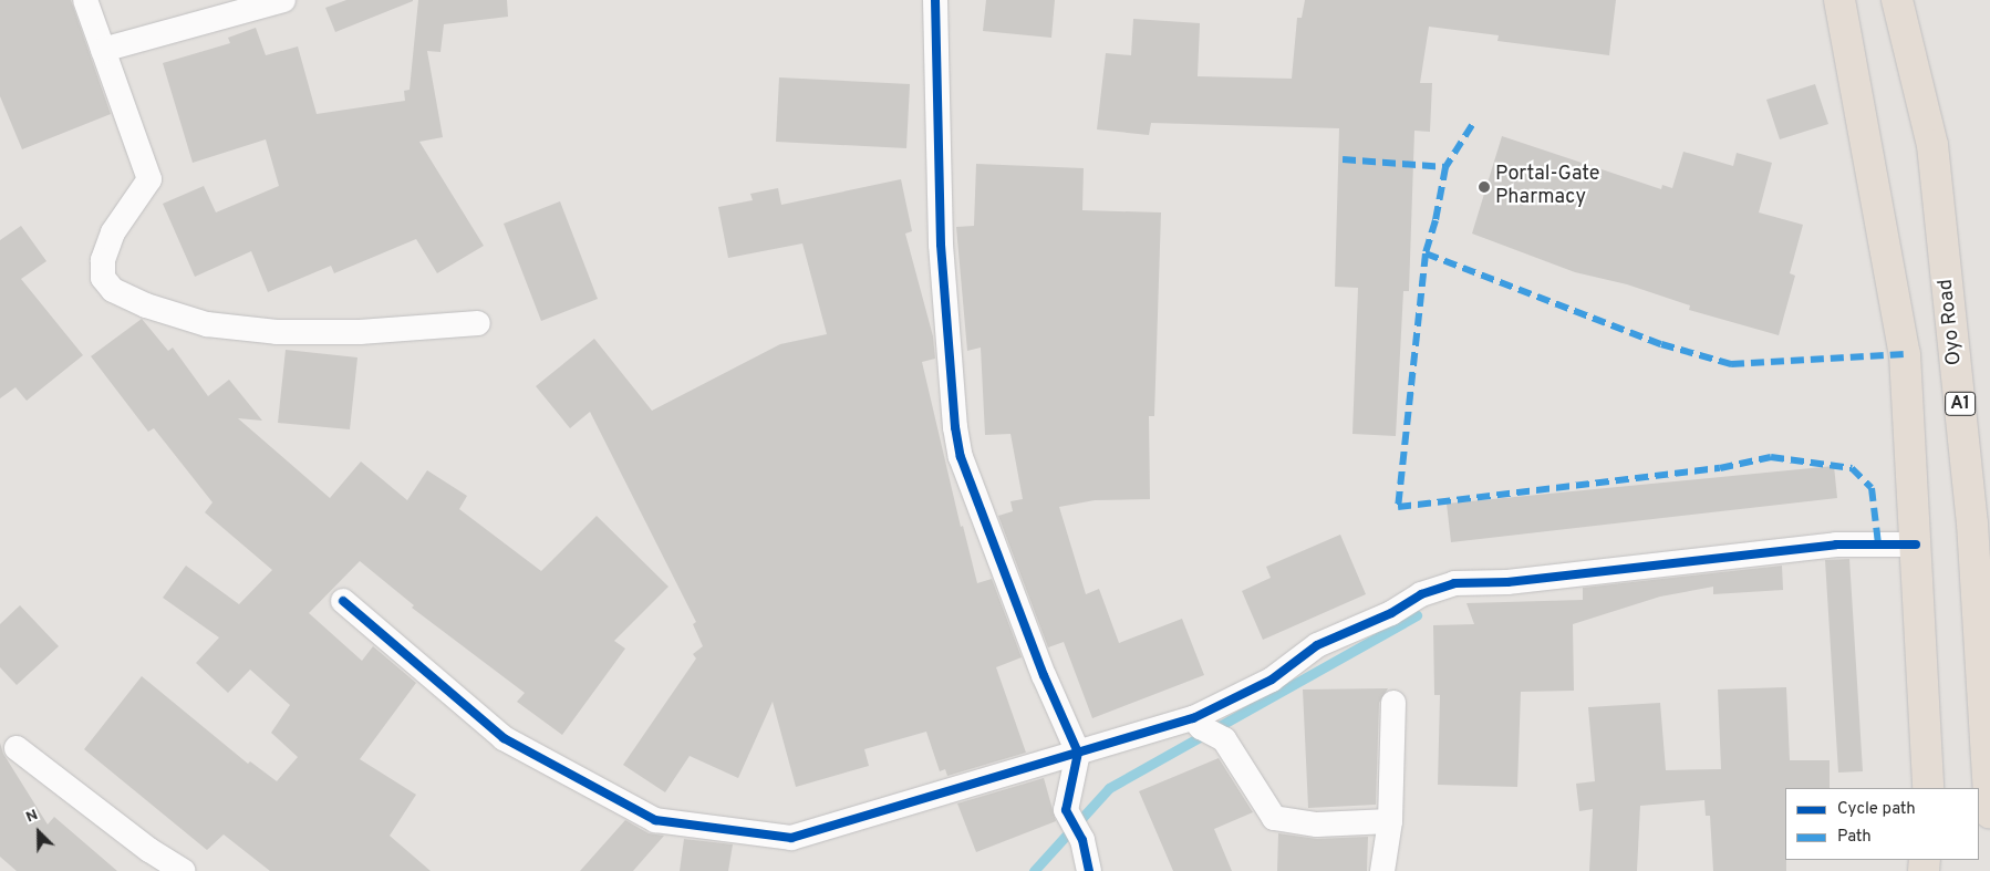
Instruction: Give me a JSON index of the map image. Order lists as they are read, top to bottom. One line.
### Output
{"streets":{"highway":["Oyo Road","A1"]},"places":["Portal-Gate Pharmacy"],"legend":["Cycle path","Path"],"north":"top left"}
